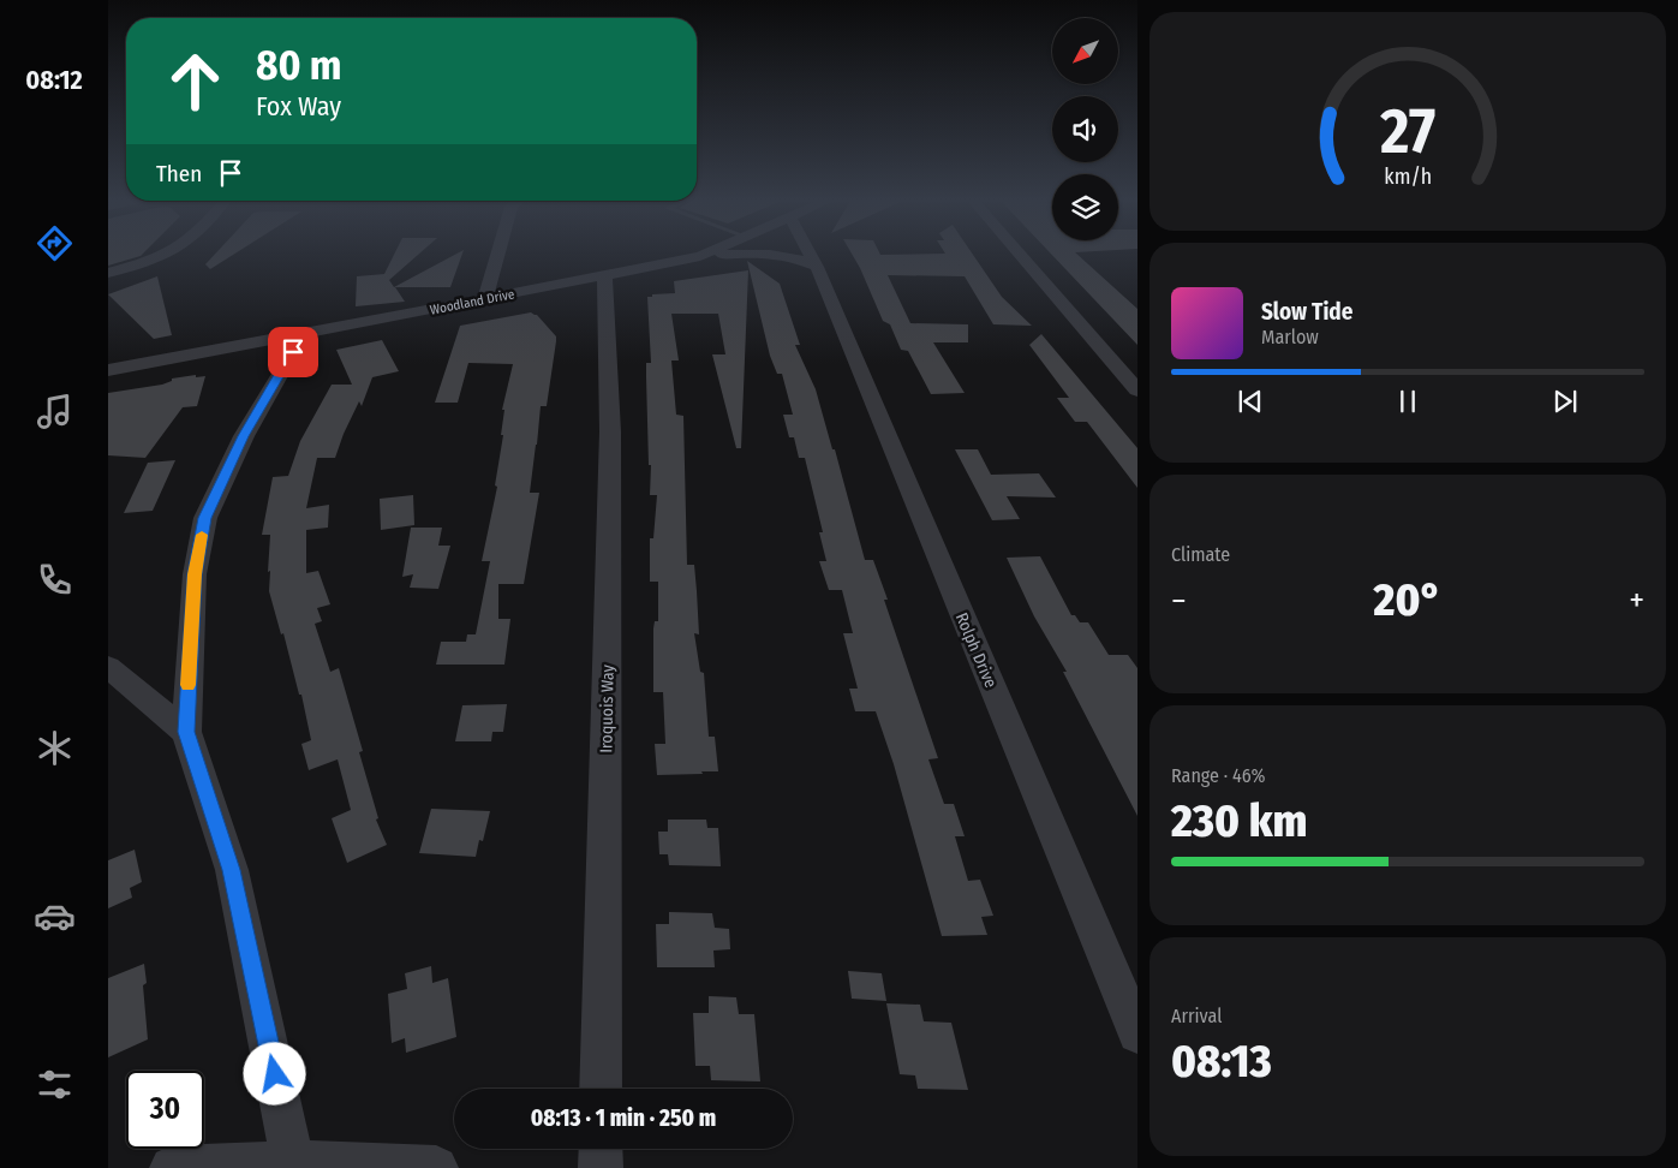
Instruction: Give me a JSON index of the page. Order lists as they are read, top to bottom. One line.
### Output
{"streets":{"street":["Woodland Drive","Rolph Drive","Iroquois Way"]},"crossings":[["Woodland Drive","Iroquois Way"]],"north":"bottom left","page":{"tabs":"08:12","turn":["80 m","Fox Way"],"then":"Then","song":["Slow Tide","Marlow"],"tile":["Climate",["Range · 46%","230 km"],["Arrival","08:13"]],"heat":["−","20°","+"],"limit":"30","trip":"08:13 · 1 min · 250 m","gauge":["27","km/h"]}}
